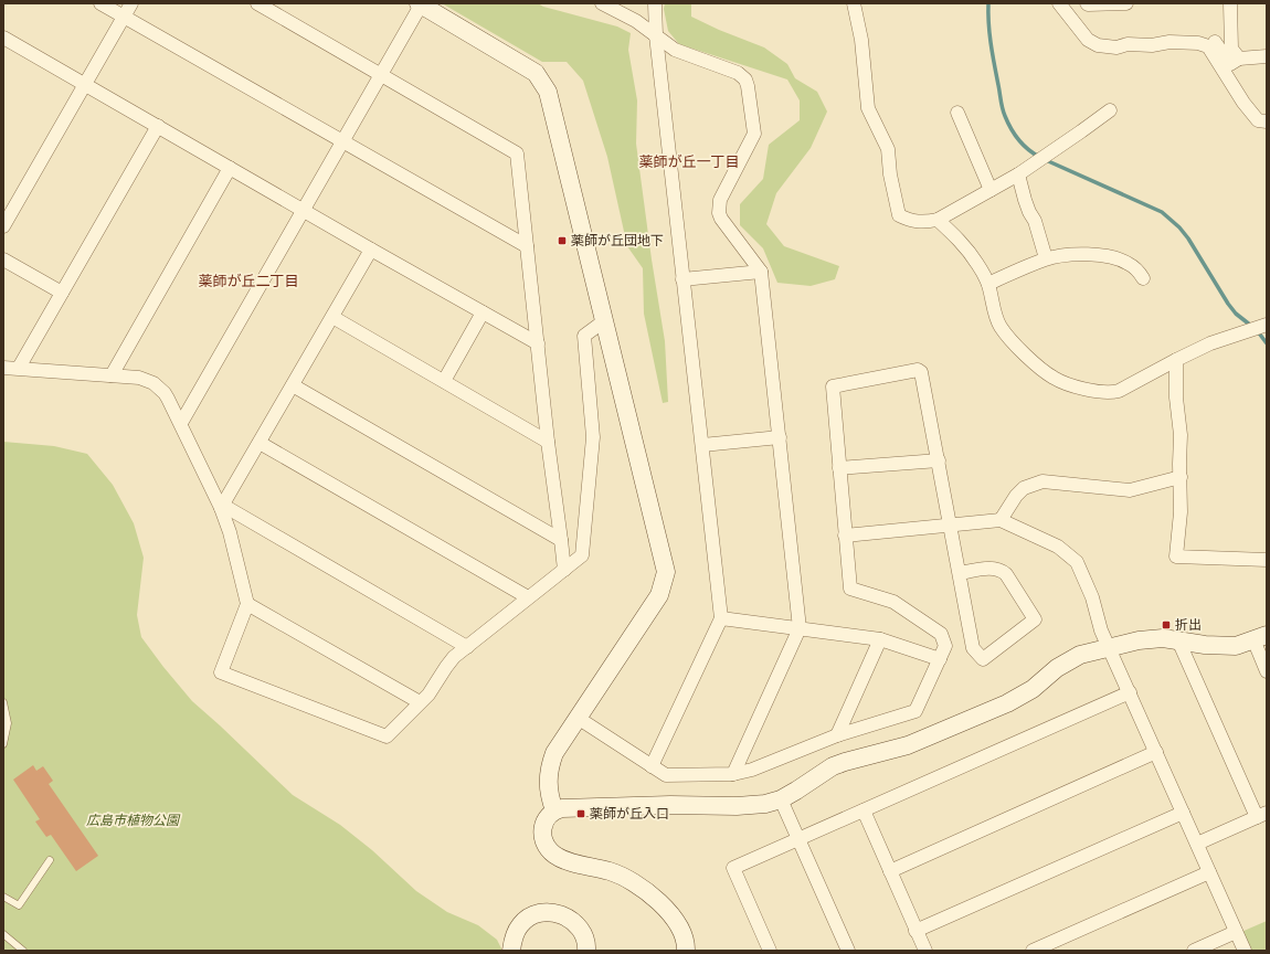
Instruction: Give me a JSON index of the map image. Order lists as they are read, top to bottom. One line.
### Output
{"districts":["薬師が丘一丁目","薬師が丘二丁目"],"parks":["広島市植物公園"],"places":{"transit":["薬師が丘団地下","折出","薬師が丘入口"]}}
